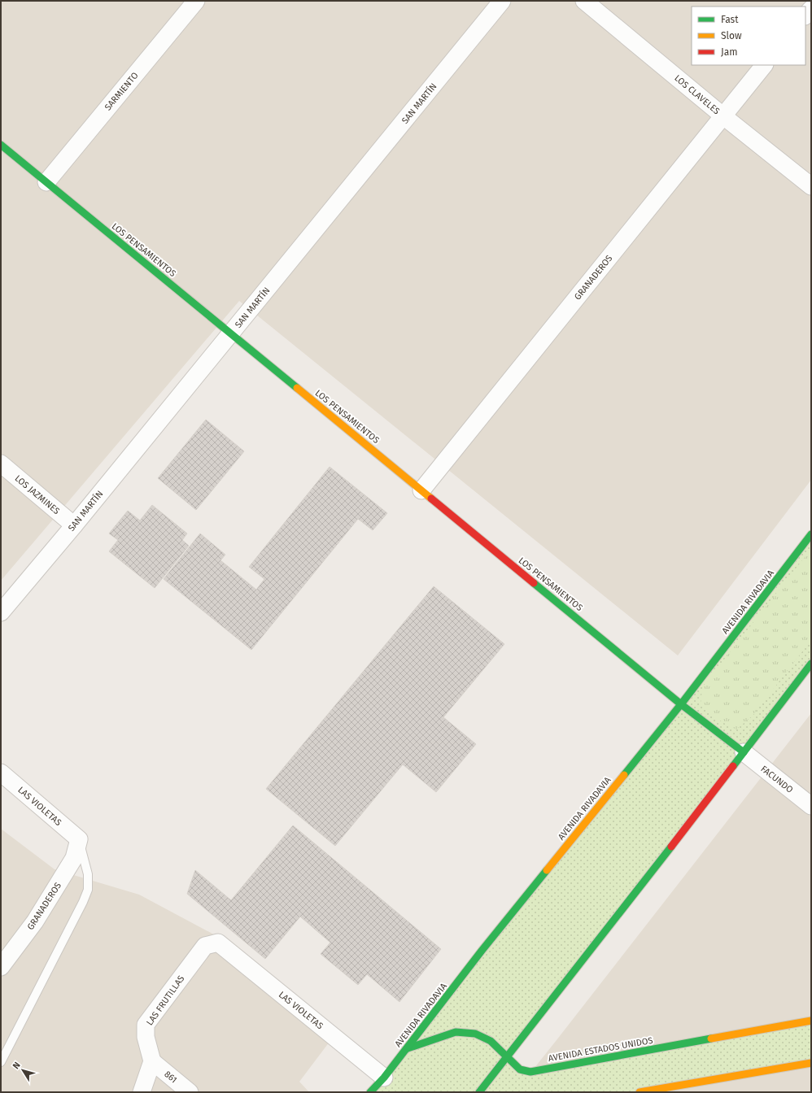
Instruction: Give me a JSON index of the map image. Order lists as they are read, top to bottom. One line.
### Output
{"streets":{"main road":["LOS PENSAMIENTOS","AVENIDA RIVADAVIA","AVENIDA ESTADOS UNIDOS"],"street":["SARMIENTO","LOS CLAVELES","SAN MARTÍN","GRANADEROS","LOS JAZMINES","FACUNDO","LAS VIOLETAS","LAS FRUTILLAS","861"]},"crossings":[["SARMIENTO","LOS PENSAMIENTOS"],["LOS CLAVELES","GRANADEROS"],["SAN MARTÍN","LOS PENSAMIENTOS"],["SAN MARTÍN","LOS JAZMINES"],["LOS PENSAMIENTOS","GRANADEROS"],["LOS PENSAMIENTOS","AVENIDA RIVADAVIA"],["LOS PENSAMIENTOS","FACUNDO"],["GRANADEROS","LAS VIOLETAS"],["AVENIDA RIVADAVIA","LAS VIOLETAS"],["AVENIDA RIVADAVIA","AVENIDA ESTADOS UNIDOS"],["LAS VIOLETAS","LAS FRUTILLAS"],["LAS FRUTILLAS","861"]],"legend":["Fast","Slow","Jam"],"north":"top left"}
